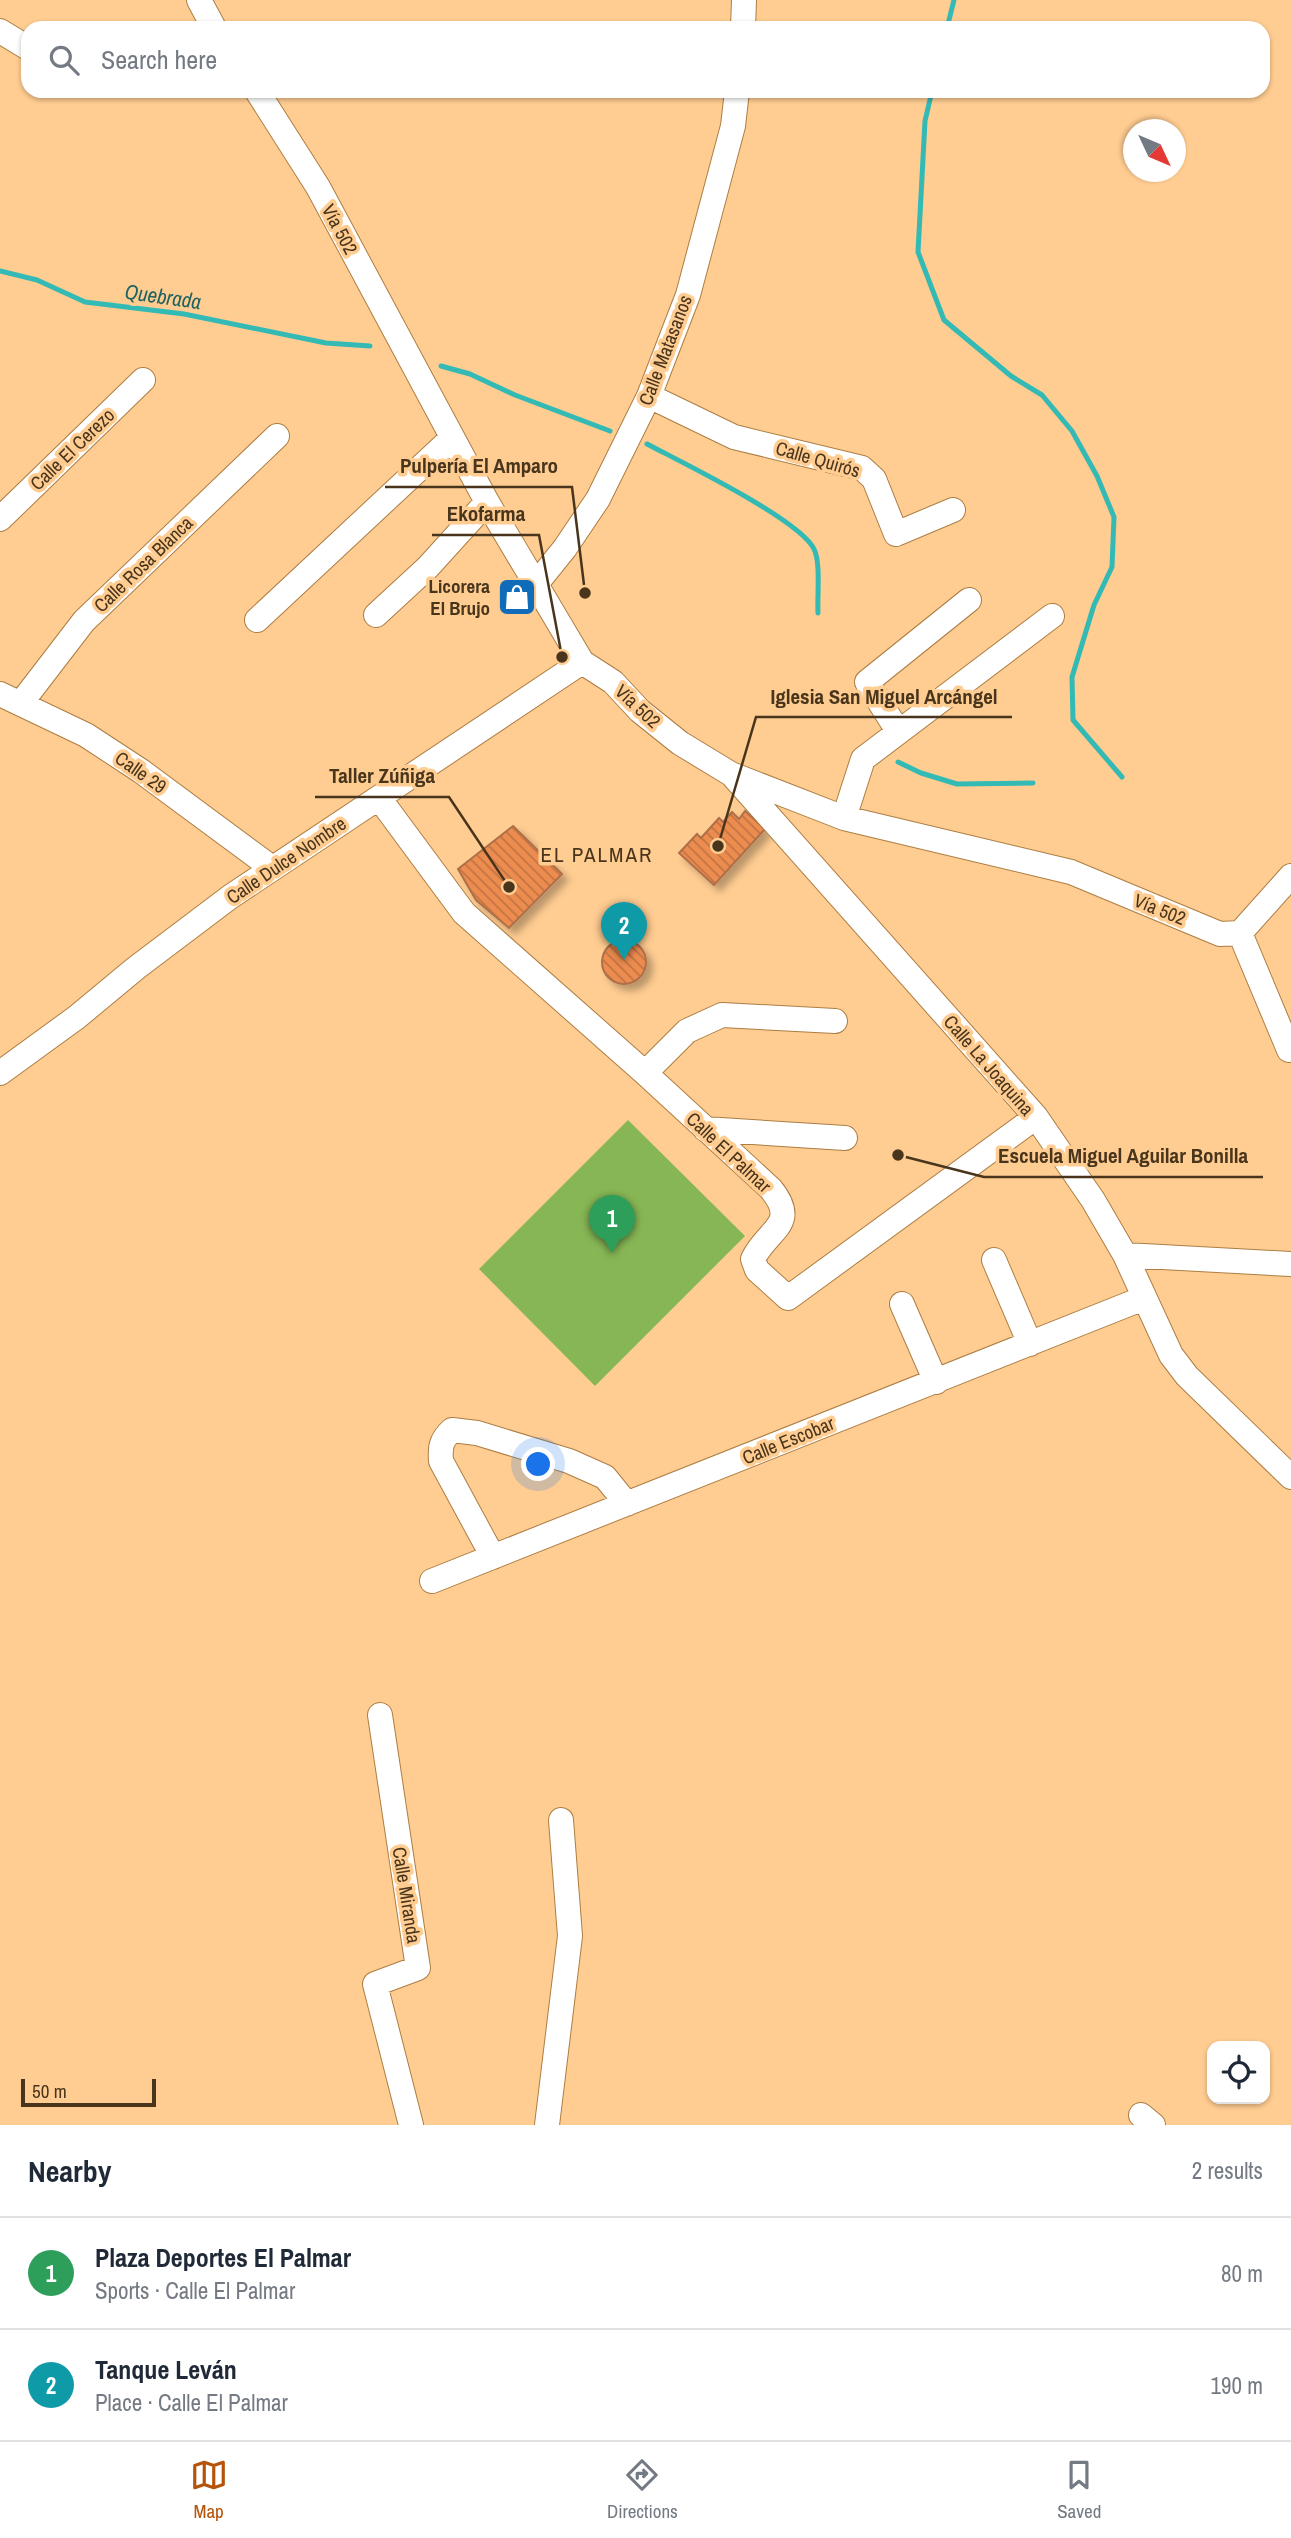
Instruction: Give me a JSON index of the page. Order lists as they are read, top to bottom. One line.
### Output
{"streets":{"street":["Vía 502","Calle Matasanos","Calle El Cerezo","Calle Quirós","Calle Rosa Blanca","Calle 29","Calle Dulce Nombre","Calle La Joaquina","Calle El Palmar","Calle Escobar","Calle Miranda"]},"crossings":[["Vía 502","Calle Matasanos"],["Vía 502","Calle Dulce Nombre"],["Vía 502","Calle La Joaquina"],["Calle Matasanos","Calle Quirós"],["Calle Rosa Blanca","Calle 29"],["Calle 29","Calle Dulce Nombre"],["Calle Dulce Nombre","Calle El Palmar"],["Calle La Joaquina","Calle El Palmar"],["Calle La Joaquina","Calle Escobar"]],"districts":["EL PALMAR"],"water":["Quebrada"],"places":{"other":["Pulpería El Amparo","Ekofarma","Iglesia San Miguel Arcángel","Taller Zúñiga","Escuela Miguel Aguilar Bonilla"],"shop":["Licorera El Brujo"]},"scale_bar":"50 m","north":"bottom right","page":{"search":"Search here","pins":["2","1"],"scale":"50 m","heading":["Nearby","2 results"],"list":[{"mark":"1","name":"Plaza Deportes El Palmar","note":"Sports · Calle El Palmar","value":"80 m"},{"mark":"2","name":"Tanque Leván","note":"Place · Calle El Palmar","value":"190 m"}],"nav":["Map","Directions","Saved"]}}
